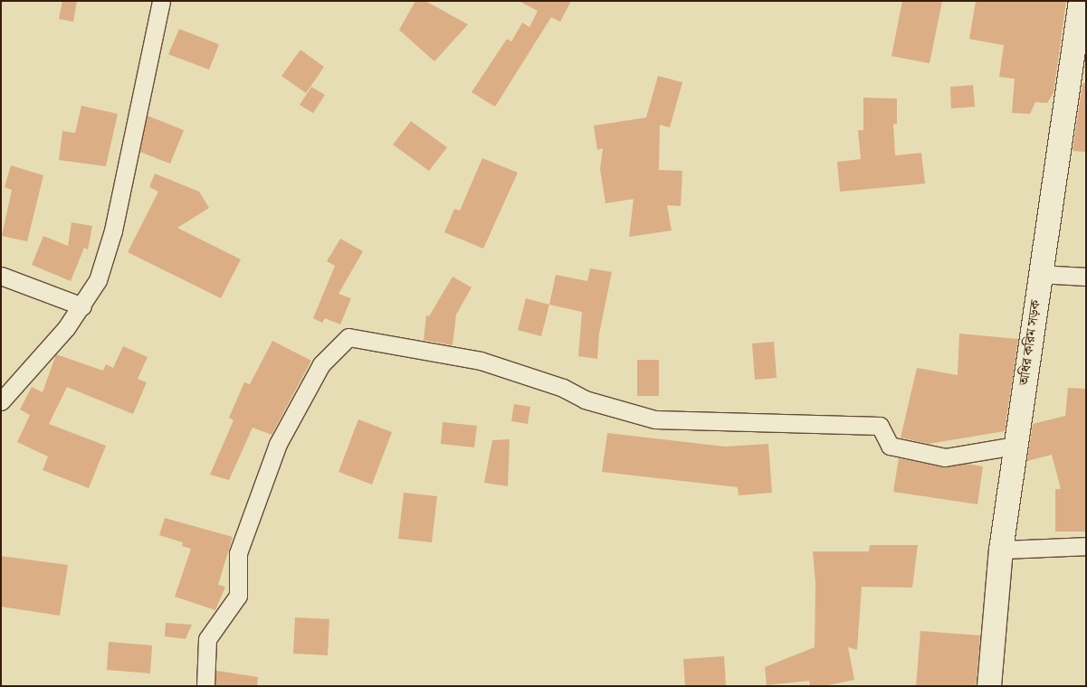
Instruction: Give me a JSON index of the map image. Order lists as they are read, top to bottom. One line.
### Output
{"streets":{"main road":["অধির করিম সড়ক"]}}
